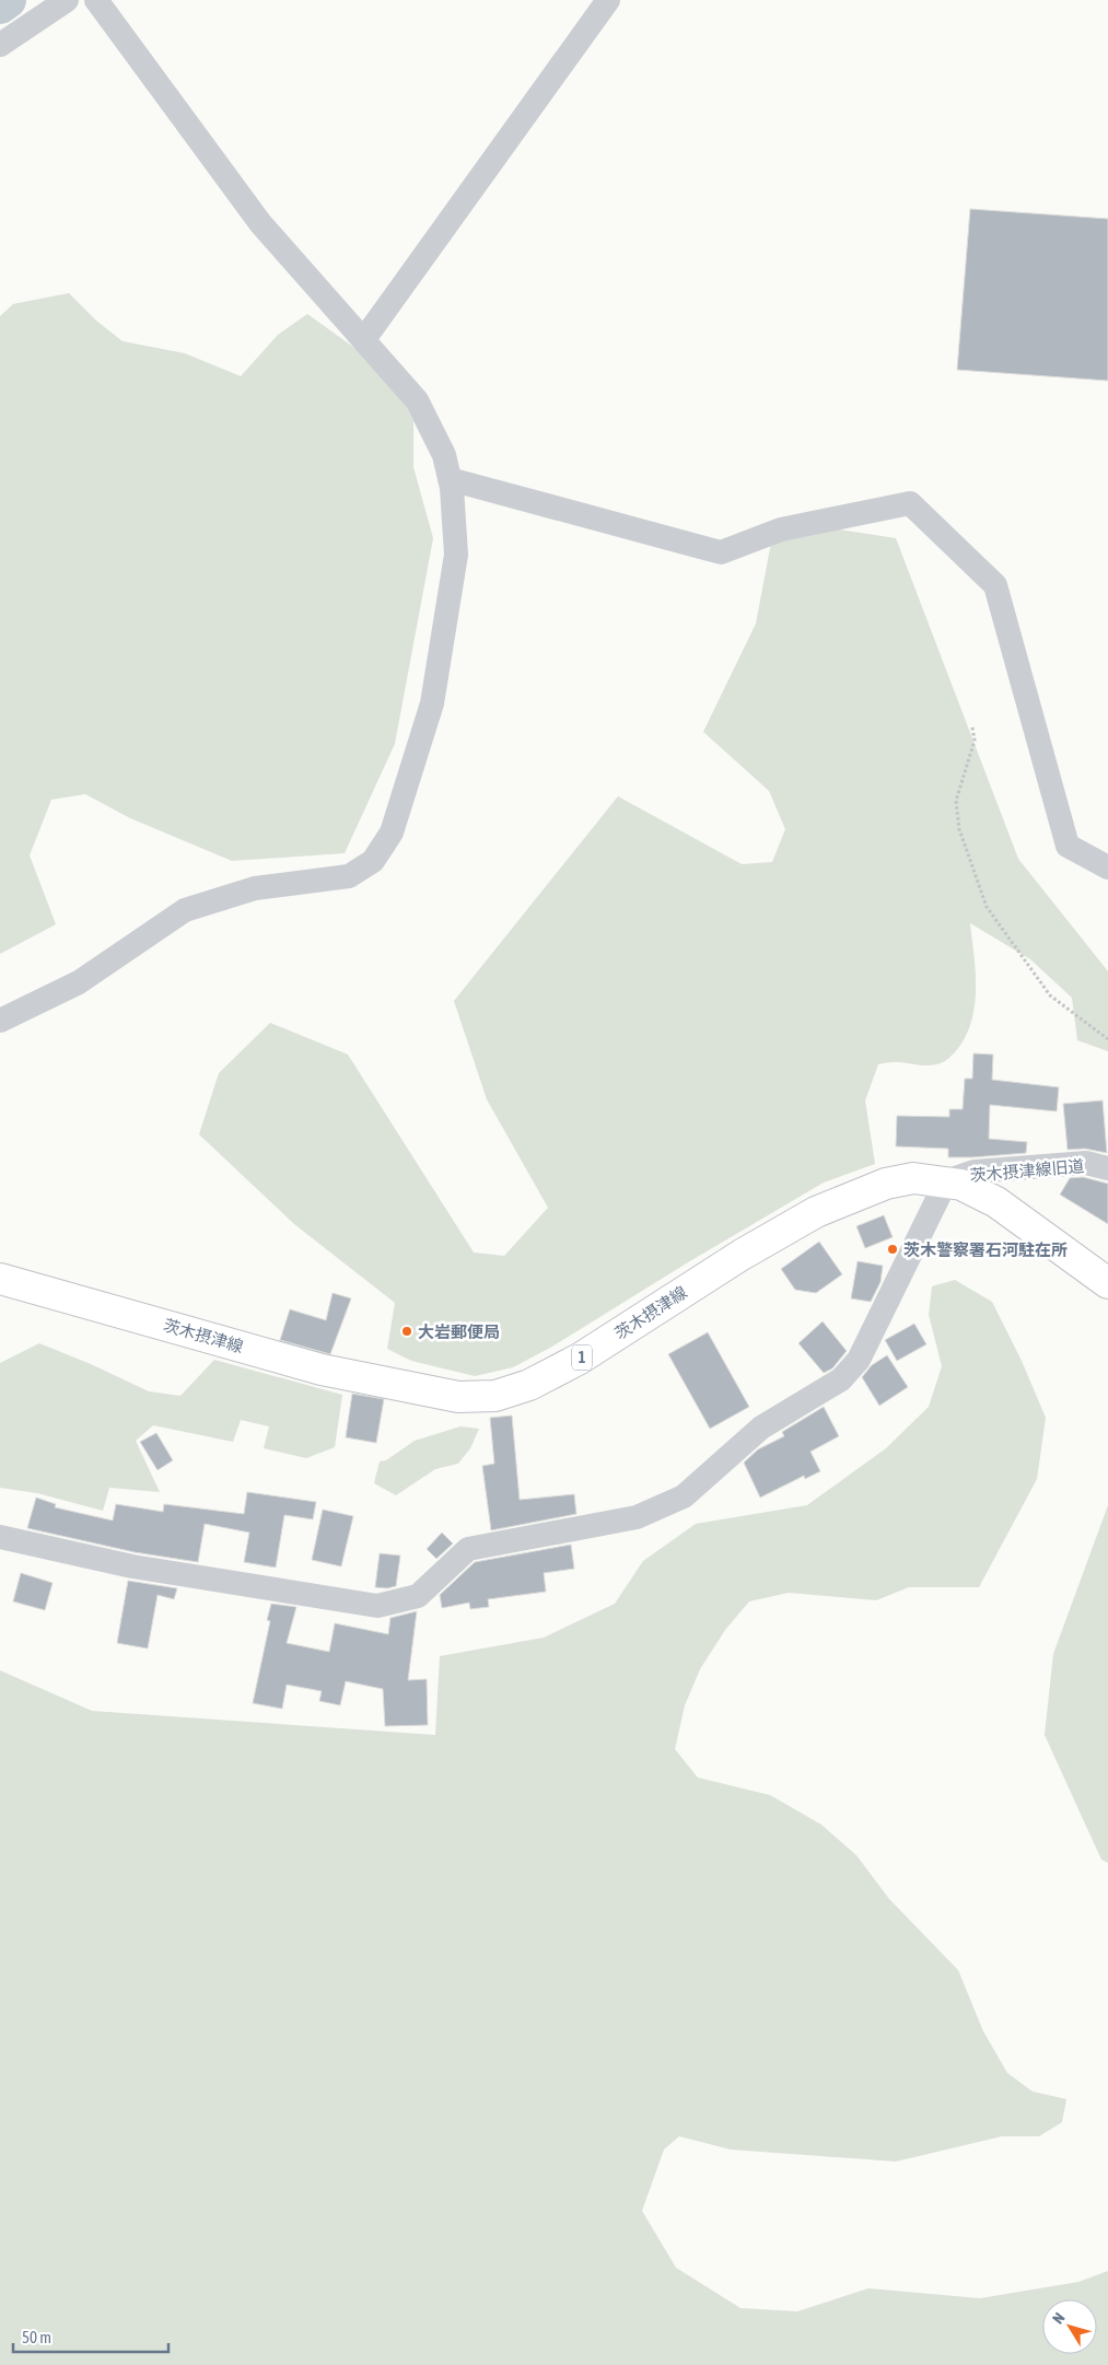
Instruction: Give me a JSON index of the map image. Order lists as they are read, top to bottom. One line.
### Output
{"streets":{"main road":["茨木摂津線","1"],"street":["茨木摂津線旧道"]},"crossings":[["茨木摂津線旧道","茨木摂津線"]],"places":["茨木警察署石河駐在所","大岩郵便局"],"scale_bar":"50 m","north":"top left"}
